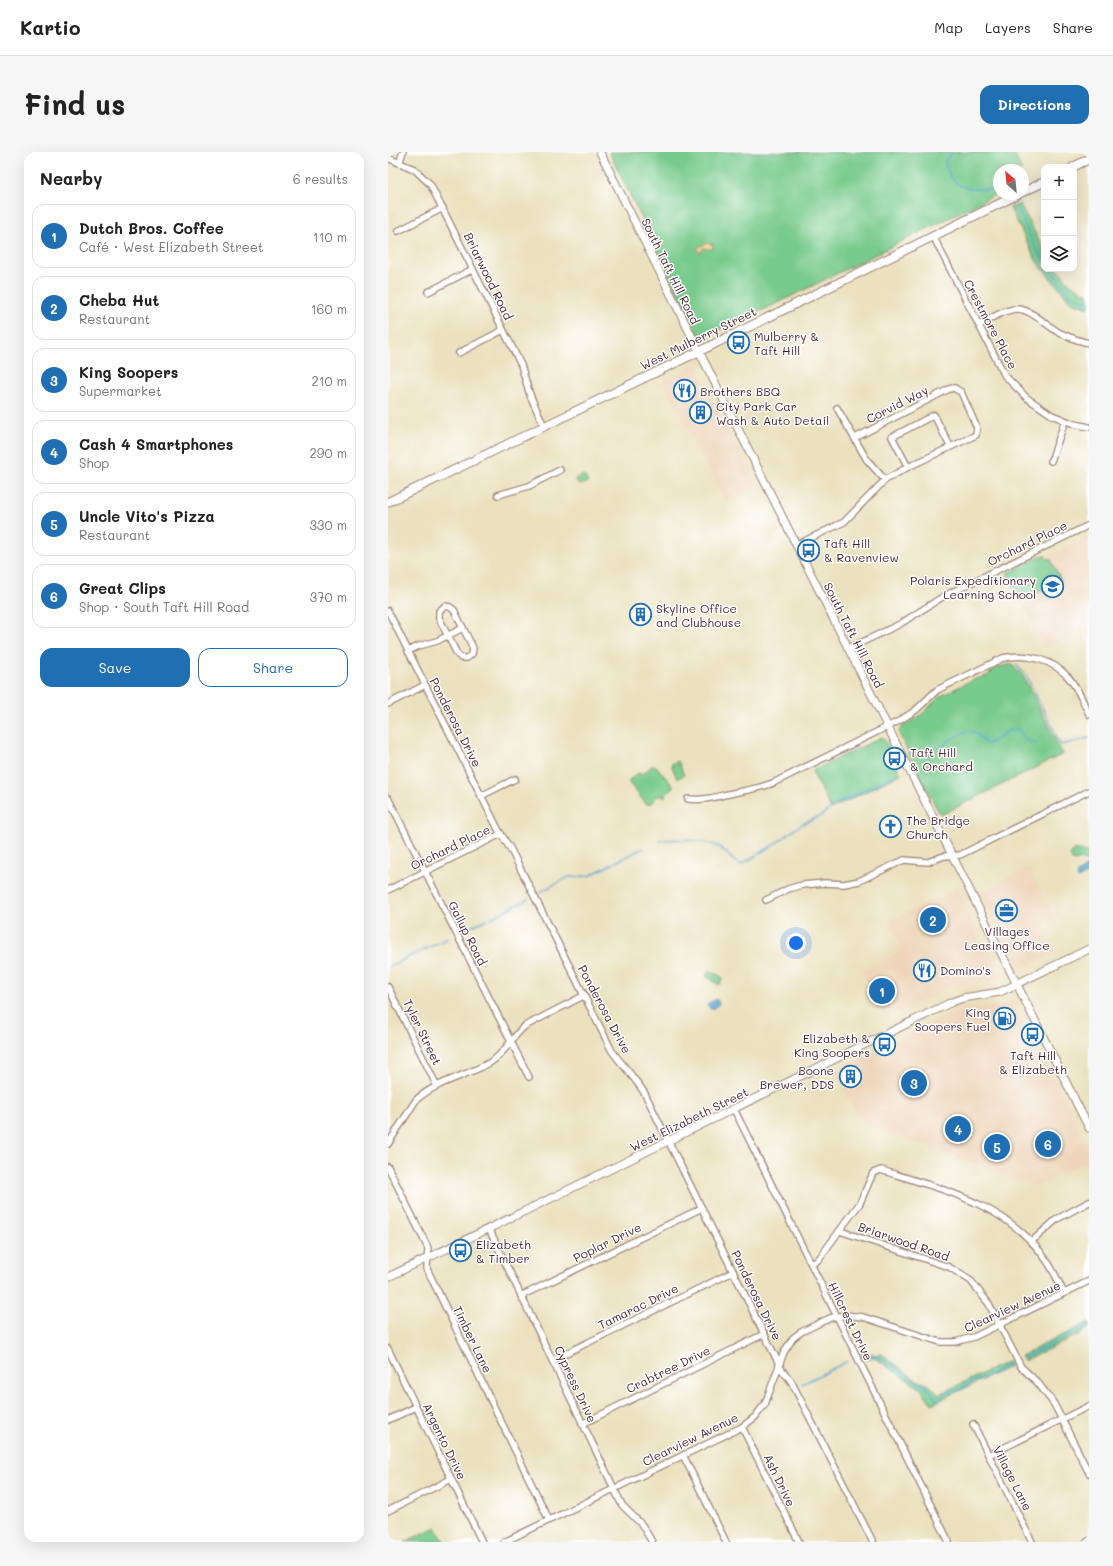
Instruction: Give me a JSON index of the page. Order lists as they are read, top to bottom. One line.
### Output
{"streets":{"main road":["South Taft Hill Road","West Mulberry Street","West Elizabeth Street"],"street":["Briarwood Road","Crestmore Place","Corvid Way","Orchard Place","Ponderosa Drive","Gallup Road","Tyler Street","Poplar Drive","Tamarac Drive","Clearview Avenue","Hillcrest Drive","Timber Lane","Crabtree Drive","Cypress Drive","Argento Drive","Village Lane","Ash Drive"]},"crossings":[["South Taft Hill Road","West Mulberry Street"],["South Taft Hill Road","Orchard Place"],["South Taft Hill Road","West Elizabeth Street"],["Briarwood Road","West Mulberry Street"],["Briarwood Road","Clearview Avenue"],["Crestmore Place","West Mulberry Street"],["Orchard Place","Ponderosa Drive"],["Orchard Place","Gallup Road"],["Ponderosa Drive","West Elizabeth Street"],["Ponderosa Drive","Poplar Drive"],["Ponderosa Drive","Tamarac Drive"],["Ponderosa Drive","Clearview Avenue"],["Ponderosa Drive","Crabtree Drive"],["West Elizabeth Street","Hillcrest Drive"],["West Elizabeth Street","Timber Lane"],["West Elizabeth Street","Cypress Drive"],["Poplar Drive","Cypress Drive"],["Tamarac Drive","Cypress Drive"],["Clearview Avenue","Hillcrest Drive"],["Clearview Avenue","Timber Lane"],["Clearview Avenue","Cypress Drive"],["Clearview Avenue","Ash Drive"],["Crabtree Drive","Cypress Drive"]],"places":{"bus stop":["Mulberry & Taft Hill","Taft Hill & Ravenview","Taft Hill & Orchard","Taft Hill & Elizabeth","Elizabeth & King Soopers","Elizabeth & Timber"],"restaurant":["Brothers BBQ","Domino's"],"building":["City Park Car Wash & Auto Detail","Skyline Office and Clubhouse","Boone Brewer, DDS"],"school or university":["Polaris Expeditionary Learning School"],"church":["The Bridge Church"],"office":["Villages Leasing Office"],"fuel station":["King Soopers Fuel"]},"north":"top left","page":{"header":"Kartio","nav":["Map","Layers","Share"],"buttons":["Directions",["Save","Share"]],"title":"Find us","heading":["Nearby","6 results"],"map_buttons":["+","−"],"list":[{"mark":"1","name":"Dutch Bros. Coffee","note":"Café · West Elizabeth Street","value":"110 m"},{"mark":"2","name":"Cheba Hut","note":"Restaurant","value":"160 m"},{"mark":"3","name":"King Soopers","note":"Supermarket","value":"210 m"},{"mark":"4","name":"Cash 4 Smartphones","note":"Shop","value":"290 m"},{"mark":"5","name":"Uncle Vito's Pizza","note":"Restaurant","value":"330 m"},{"mark":"6","name":"Great Clips","note":"Shop · South Taft Hill Road","value":"370 m"}],"pins":["2","1","3","4","6","5"]}}
